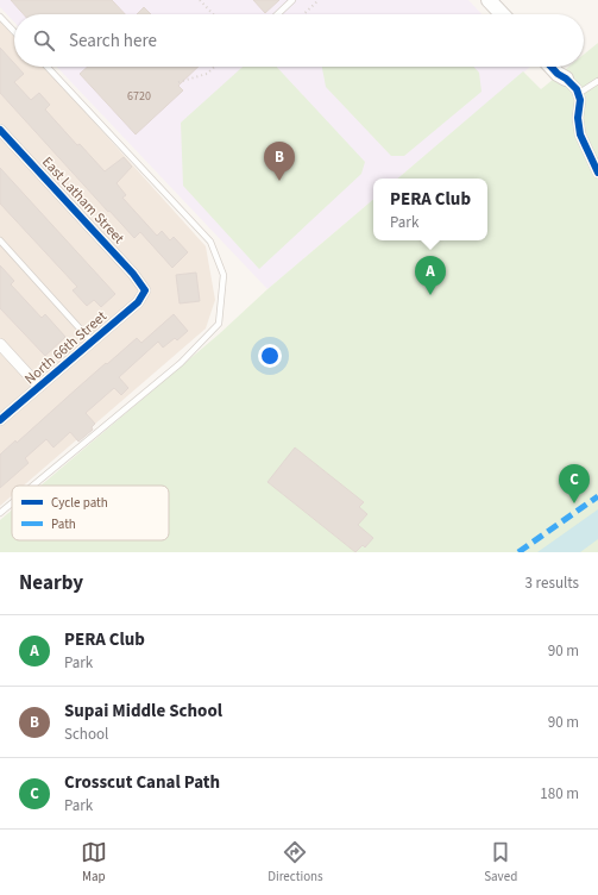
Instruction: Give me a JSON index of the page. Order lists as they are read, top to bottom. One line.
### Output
{"streets":{"street":["East Latham Street","North 66th Street"]},"crossings":[["East Latham Street","North 66th Street"]],"house_numbers":["6720"],"legend":["Cycle path","Path"],"page":{"search":"Search here","pins":["B","A","C"],"popup":["PERA Club","Park"],"heading":["Nearby","3 results"],"list":[{"mark":"A","name":"PERA Club","note":"Park","value":"90 m"},{"mark":"B","name":"Supai Middle School","note":"School","value":"90 m"},{"mark":"C","name":"Crosscut Canal Path","note":"Park","value":"180 m"}],"nav":["Map","Directions","Saved"]}}
